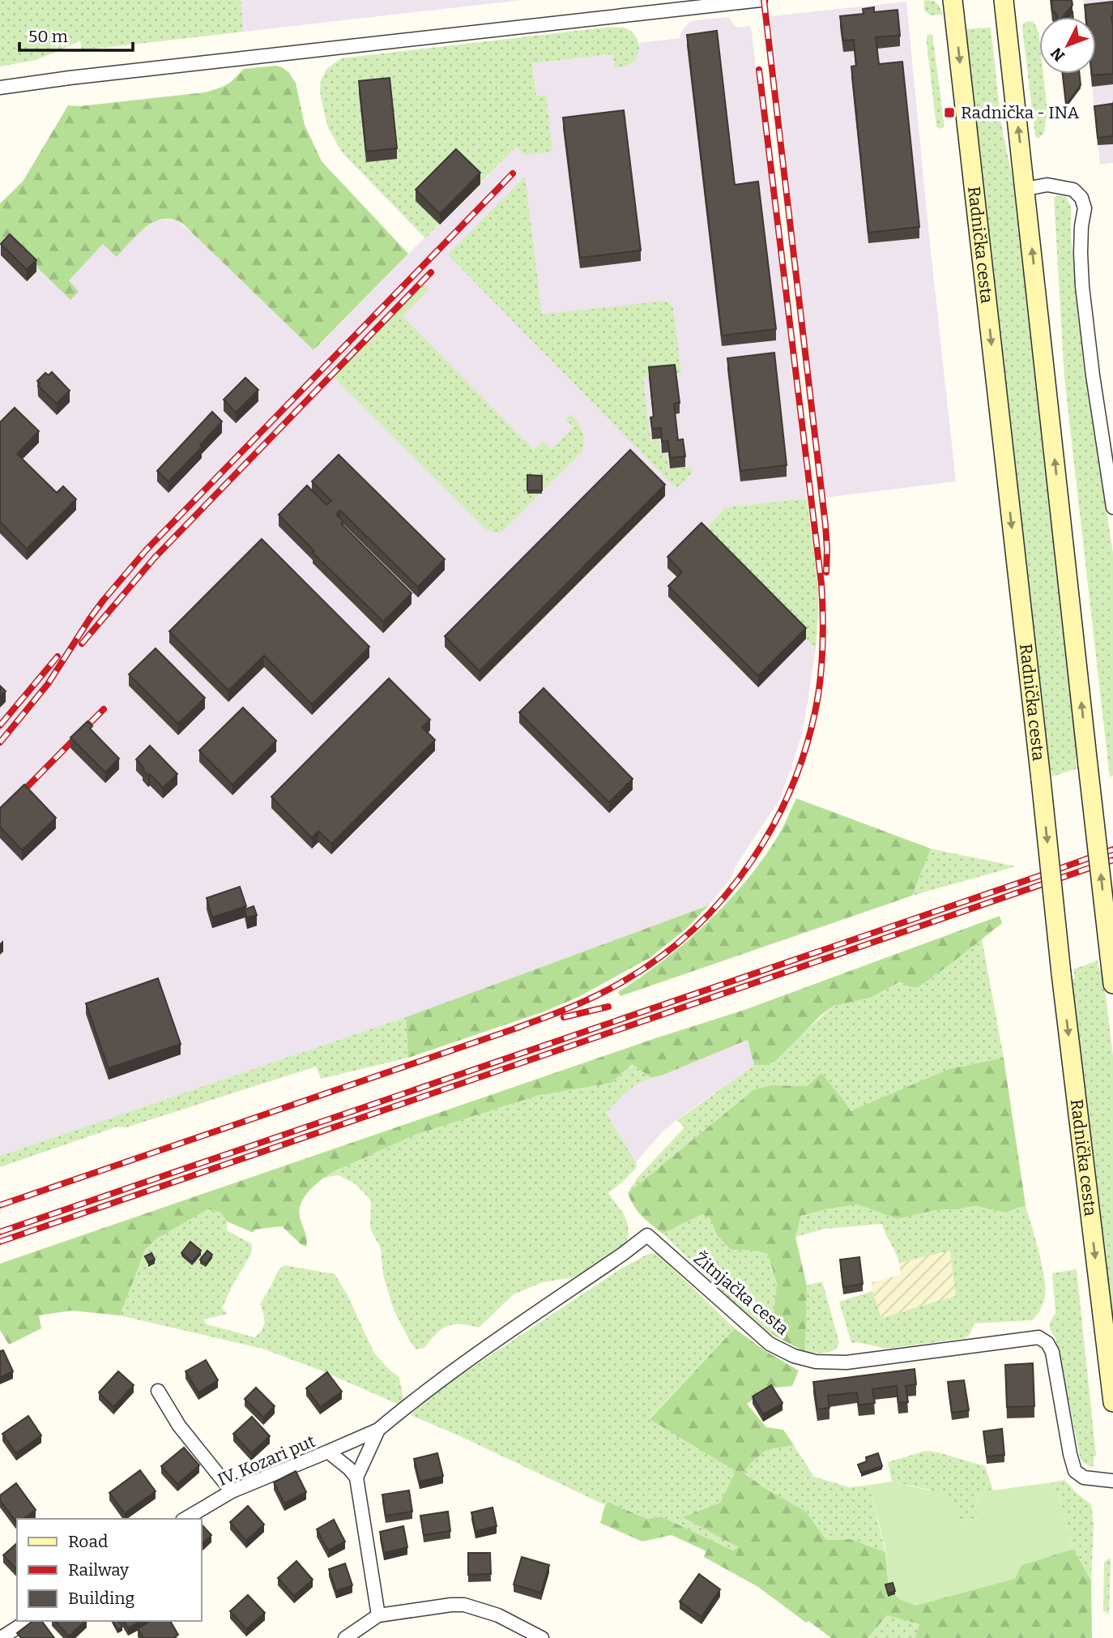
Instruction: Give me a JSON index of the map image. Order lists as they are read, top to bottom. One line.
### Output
{"streets":{"main road":["Radnička cesta"],"street":["Žitnjačka cesta","IV. Kozari put"]},"places":{"transit":["Radnička - INA"]},"legend":["Road","Railway","Building"],"scale_bar":"50 m","north":"bottom left"}
